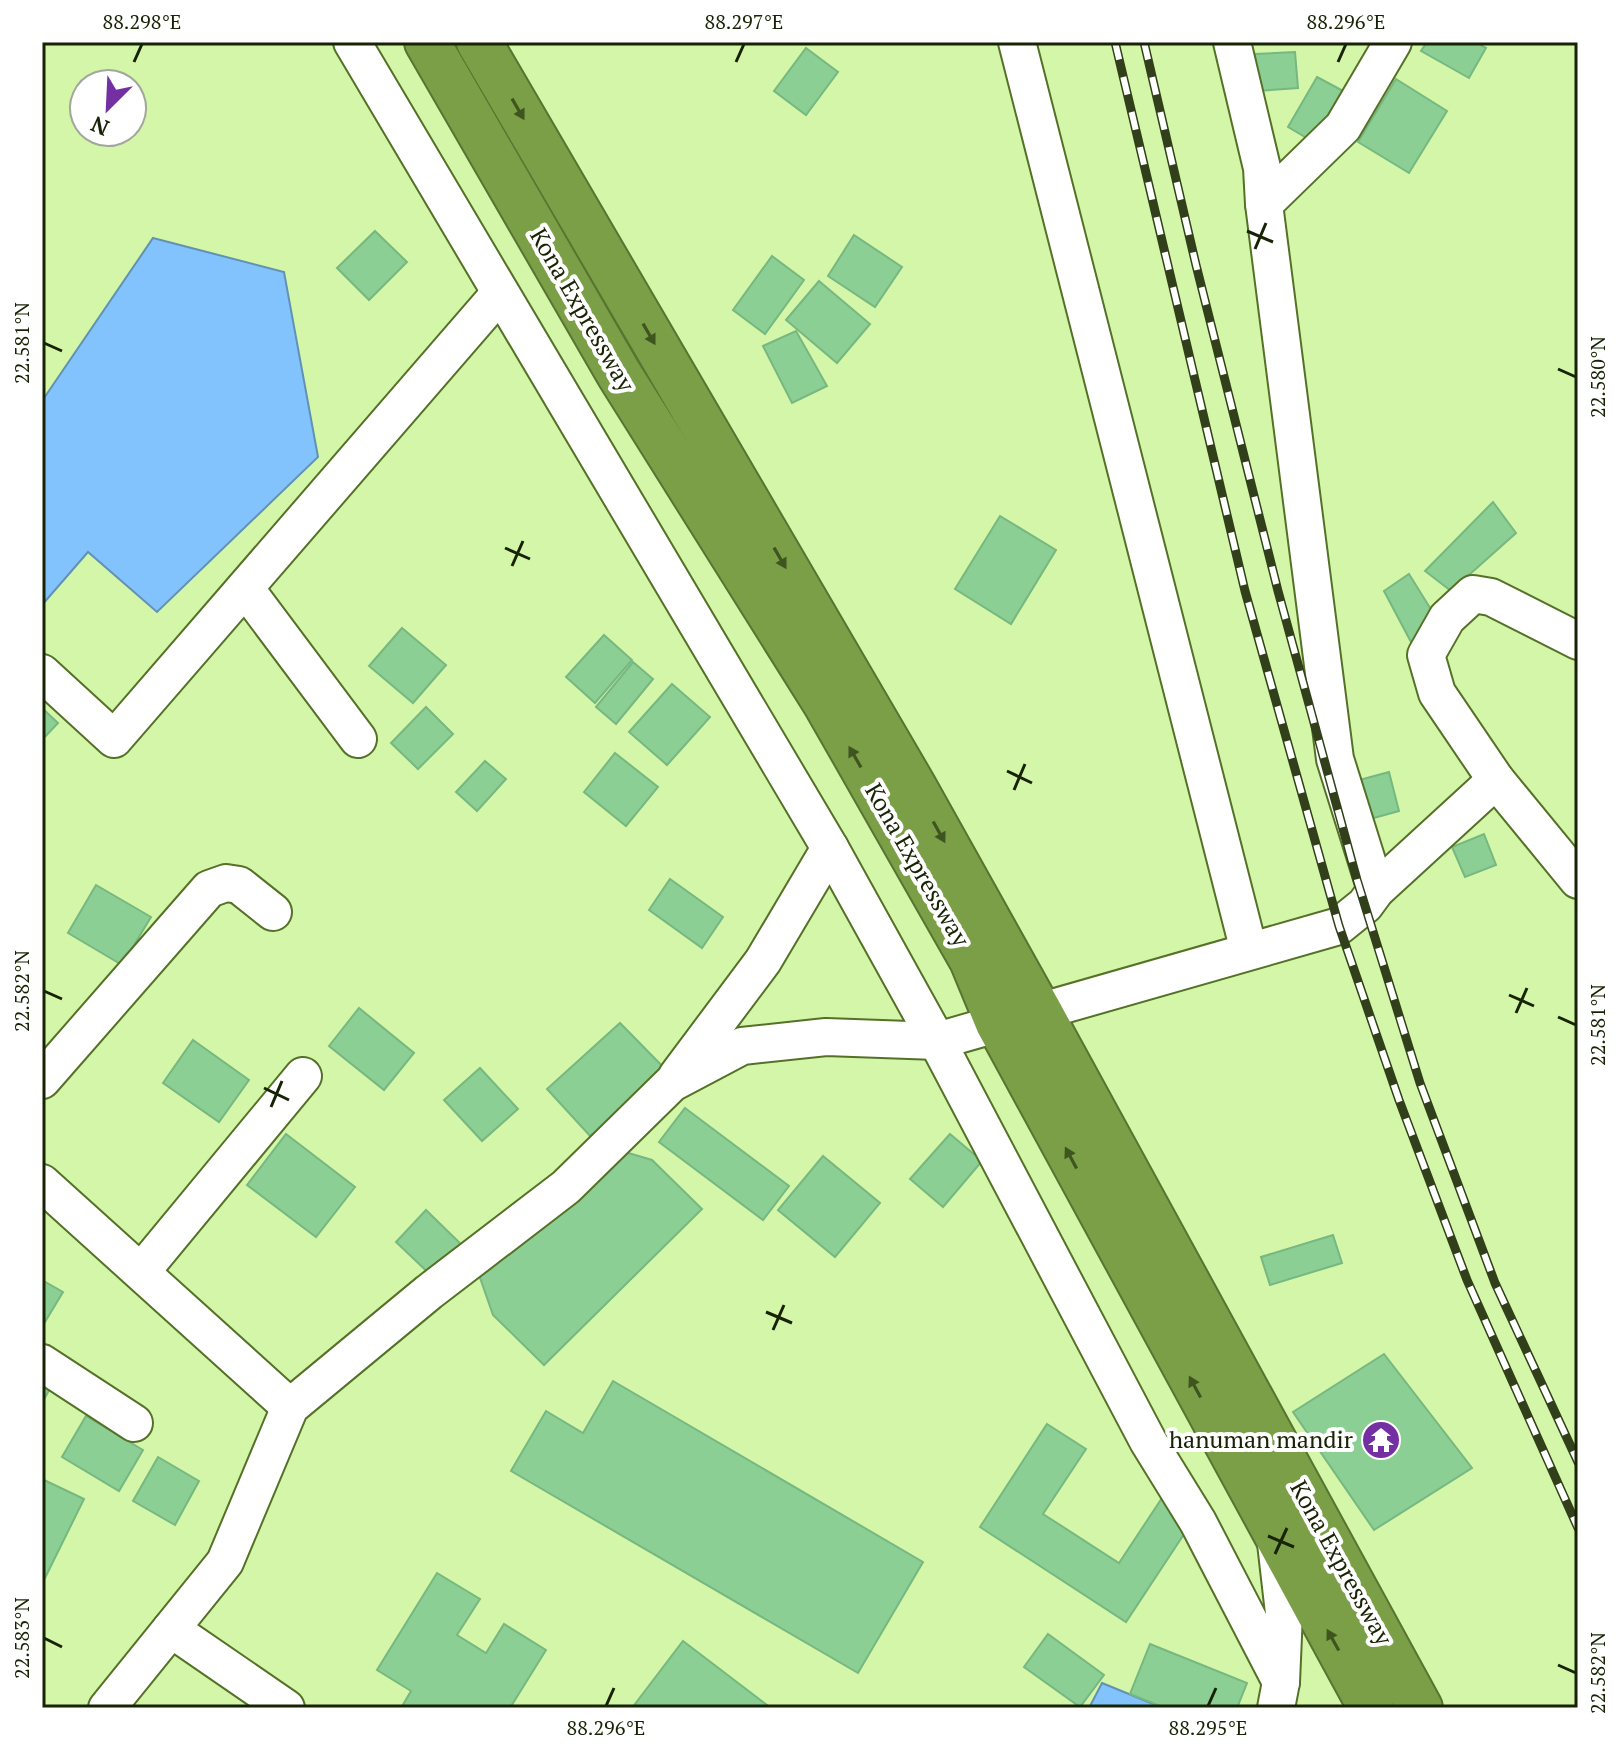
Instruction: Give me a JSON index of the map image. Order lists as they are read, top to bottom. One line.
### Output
{"streets":{"highway":["Kona Expressway"]},"places":{"temple":["hanuman mandir"]},"north":"bottom left","coordinates":["88.298°E","88.297°E","88.296°E","22.581°N","22.580°N","22.582°N","22.583°N","88.295°E"]}
